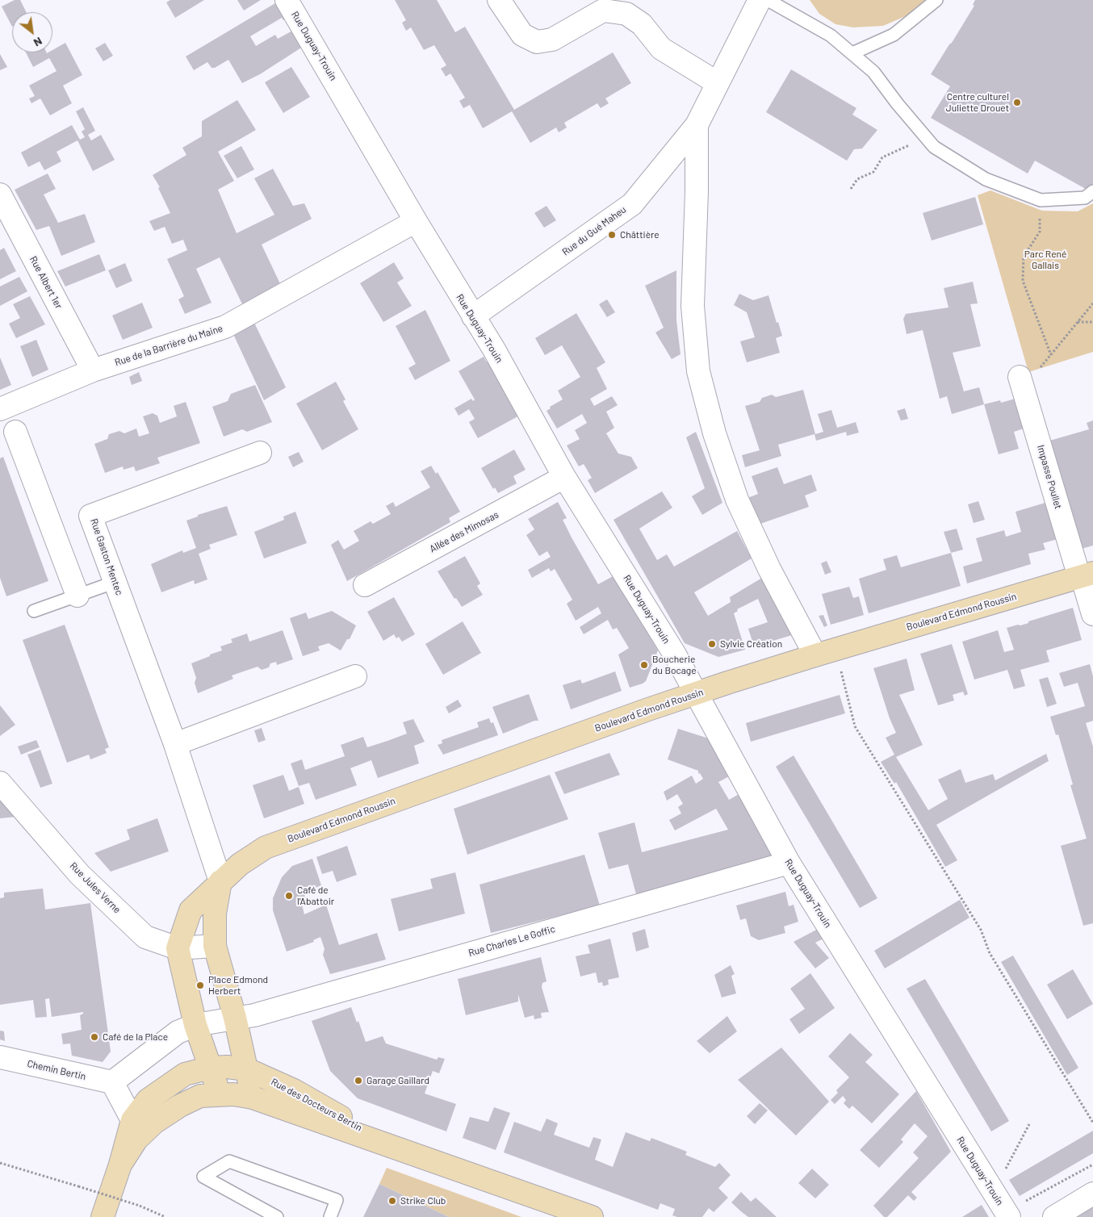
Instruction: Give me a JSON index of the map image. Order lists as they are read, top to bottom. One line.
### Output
{"streets":{"street":["Rue Duguay-Trouin","Rue du Gué Maheu","Rue Albert 1er","Rue de la Barrière du Maine","Impasse Poullet","Allée des Mimosas","Rue Gaston Mentec","Boulevard Edmond Roussin","Rue Jules Verne","Rue Charles Le Goffic","Chemin Bertin","Rue des Docteurs Bertin"]},"crossings":[["Rue Duguay-Trouin","Rue du Gué Maheu"],["Rue Duguay-Trouin","Rue de la Barrière du Maine"],["Rue Duguay-Trouin","Allée des Mimosas"],["Rue Duguay-Trouin","Boulevard Edmond Roussin"],["Rue Duguay-Trouin","Rue Charles Le Goffic"],["Rue Albert 1er","Rue de la Barrière du Maine"],["Impasse Poullet","Boulevard Edmond Roussin"],["Rue Gaston Mentec","Boulevard Edmond Roussin"]],"parks":["Parc René Gallais"],"places":["Centre culturel Juliette Drouet","Châttière","Sylvie Création","Boucherie du Bocage","Café de l'Abattoir","Place Edmond Herbert","Café de la Place","Garage Gaillard","Strike Club"],"north":"bottom right"}
